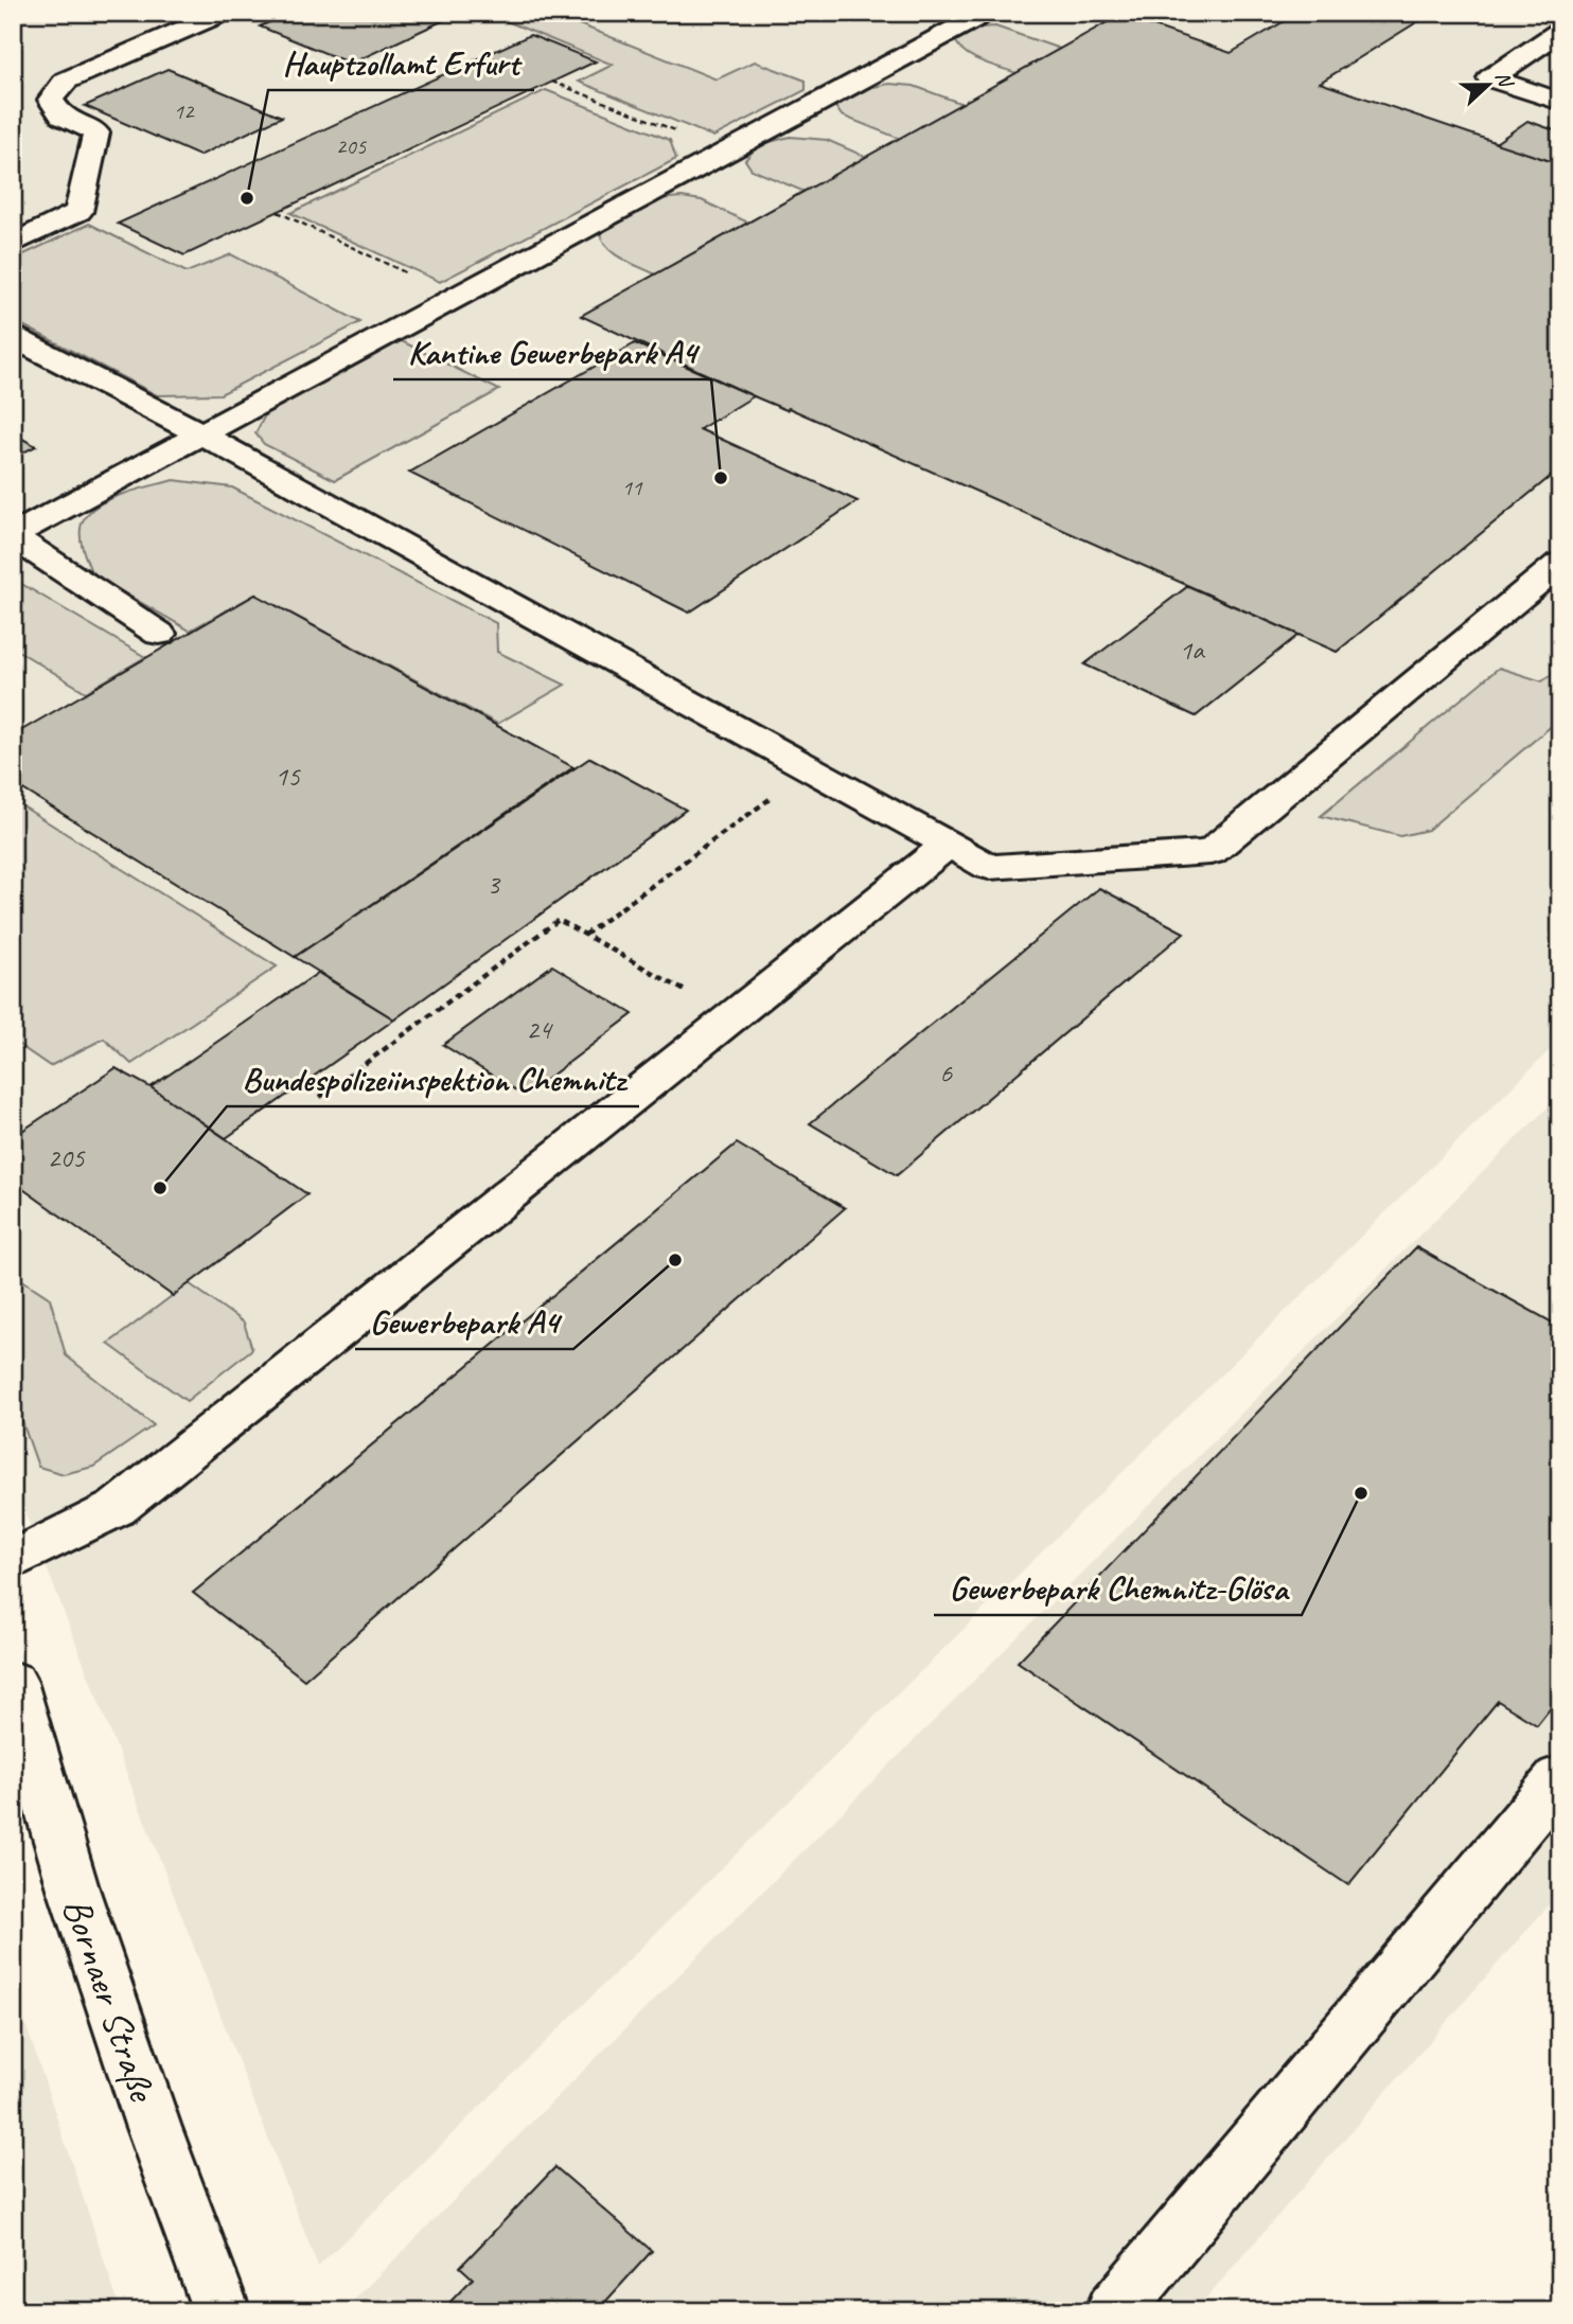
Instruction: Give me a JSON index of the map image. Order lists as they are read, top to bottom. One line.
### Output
{"streets":{"main road":["Bornaer Straße"]},"places":["Hauptzollamt Erfurt","Kantine Gewerbepark A4","Bundespolizeiinspektion Chemnitz","Gewerbepark A4","Gewerbepark Chemnitz-Glösa"],"house_numbers":["12","205","11","1a","15","3","24","6","205"],"north":"right"}
